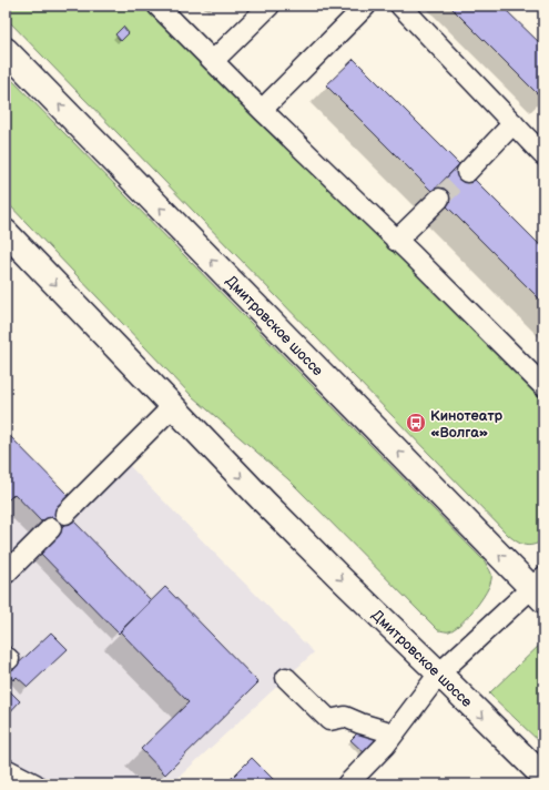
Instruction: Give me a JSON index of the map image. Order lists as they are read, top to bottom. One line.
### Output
{"streets":{"main road":["Дмитровское шоссе"]},"places":{"bus stop":["Кинотеатр «Волга»"]}}
